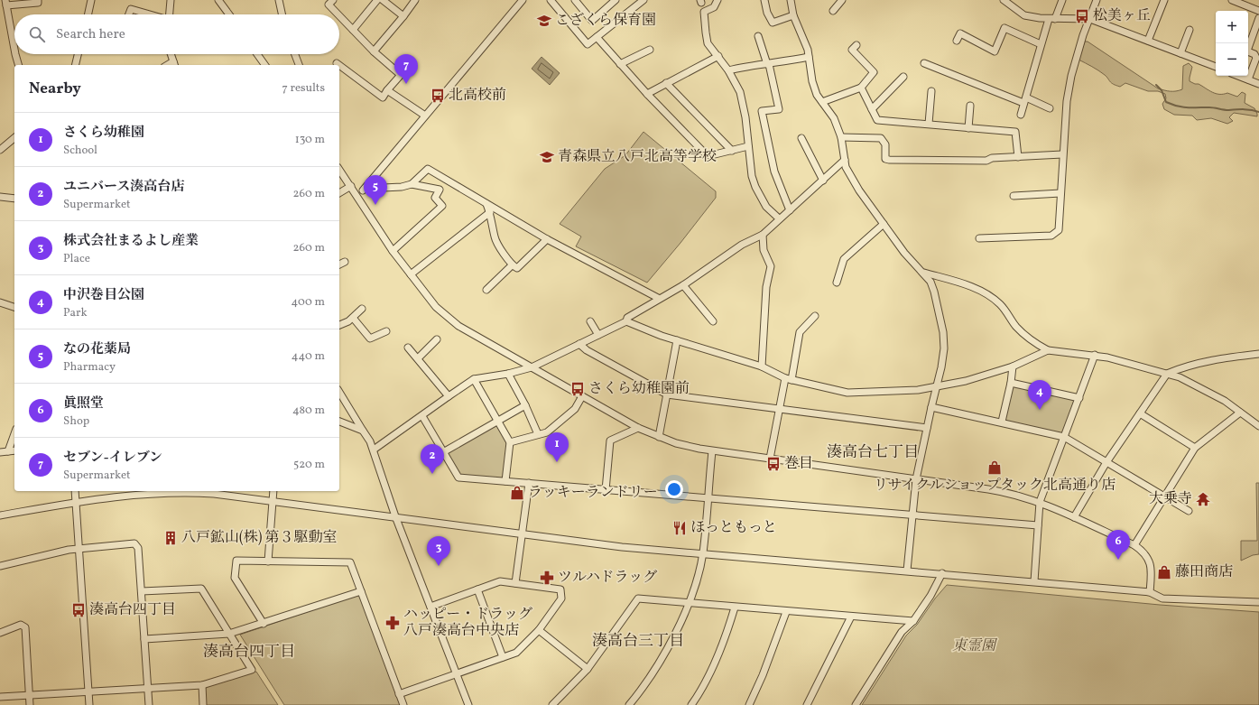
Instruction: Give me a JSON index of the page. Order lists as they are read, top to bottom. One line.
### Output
{"districts":["湊高台七丁目","湊高台三丁目","湊高台四丁目"],"parks":["東霊園"],"places":{"bus stop":["松美ヶ丘","北高校前","さくら幼稚園前","巻目","湊高台四丁目"],"school or university":["こざくら保育園","青森県立八戸北高等学校"],"shop":["リサイクルショップタック北高通り店","ラッキーランドリー","藤田商店"],"temple":["大乗寺"],"restaurant":["ほっともっと"],"building":["八戸鉱山(株) 第３駆動室"],"pharmacy":["ツルハドラッグ","ハッピー・ドラッグ 八戸湊高台中央店"]},"page":{"map_buttons":["+","−"],"search":"Search here","pins":["7","5","4","1","2","6","3"],"heading":["Nearby","7 results"],"list":[{"mark":"1","name":"さくら幼稚園","note":"School","value":"130 m"},{"mark":"2","name":"ユニバース湊高台店","note":"Supermarket","value":"260 m"},{"mark":"3","name":"株式会社まるよし産業","note":"Place","value":"260 m"},{"mark":"4","name":"中沢巻目公園","note":"Park","value":"400 m"},{"mark":"5","name":"なの花薬局","note":"Pharmacy","value":"440 m"},{"mark":"6","name":"眞照堂","note":"Shop","value":"480 m"},{"mark":"7","name":"セブン-イレブン","note":"Supermarket","value":"520 m"}]}}
